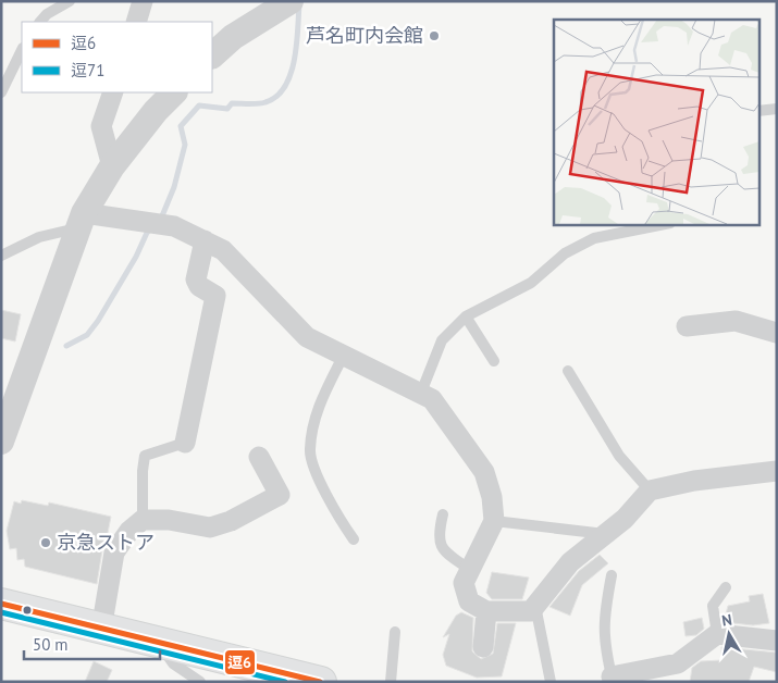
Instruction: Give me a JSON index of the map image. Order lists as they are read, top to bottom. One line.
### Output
{"places":["芦名町内会館","京急ストア"],"lines":["transit line 逗6","transit line 逗71"],"legend":["逗6","逗71"],"scale_bar":"50 m","north":"top"}
